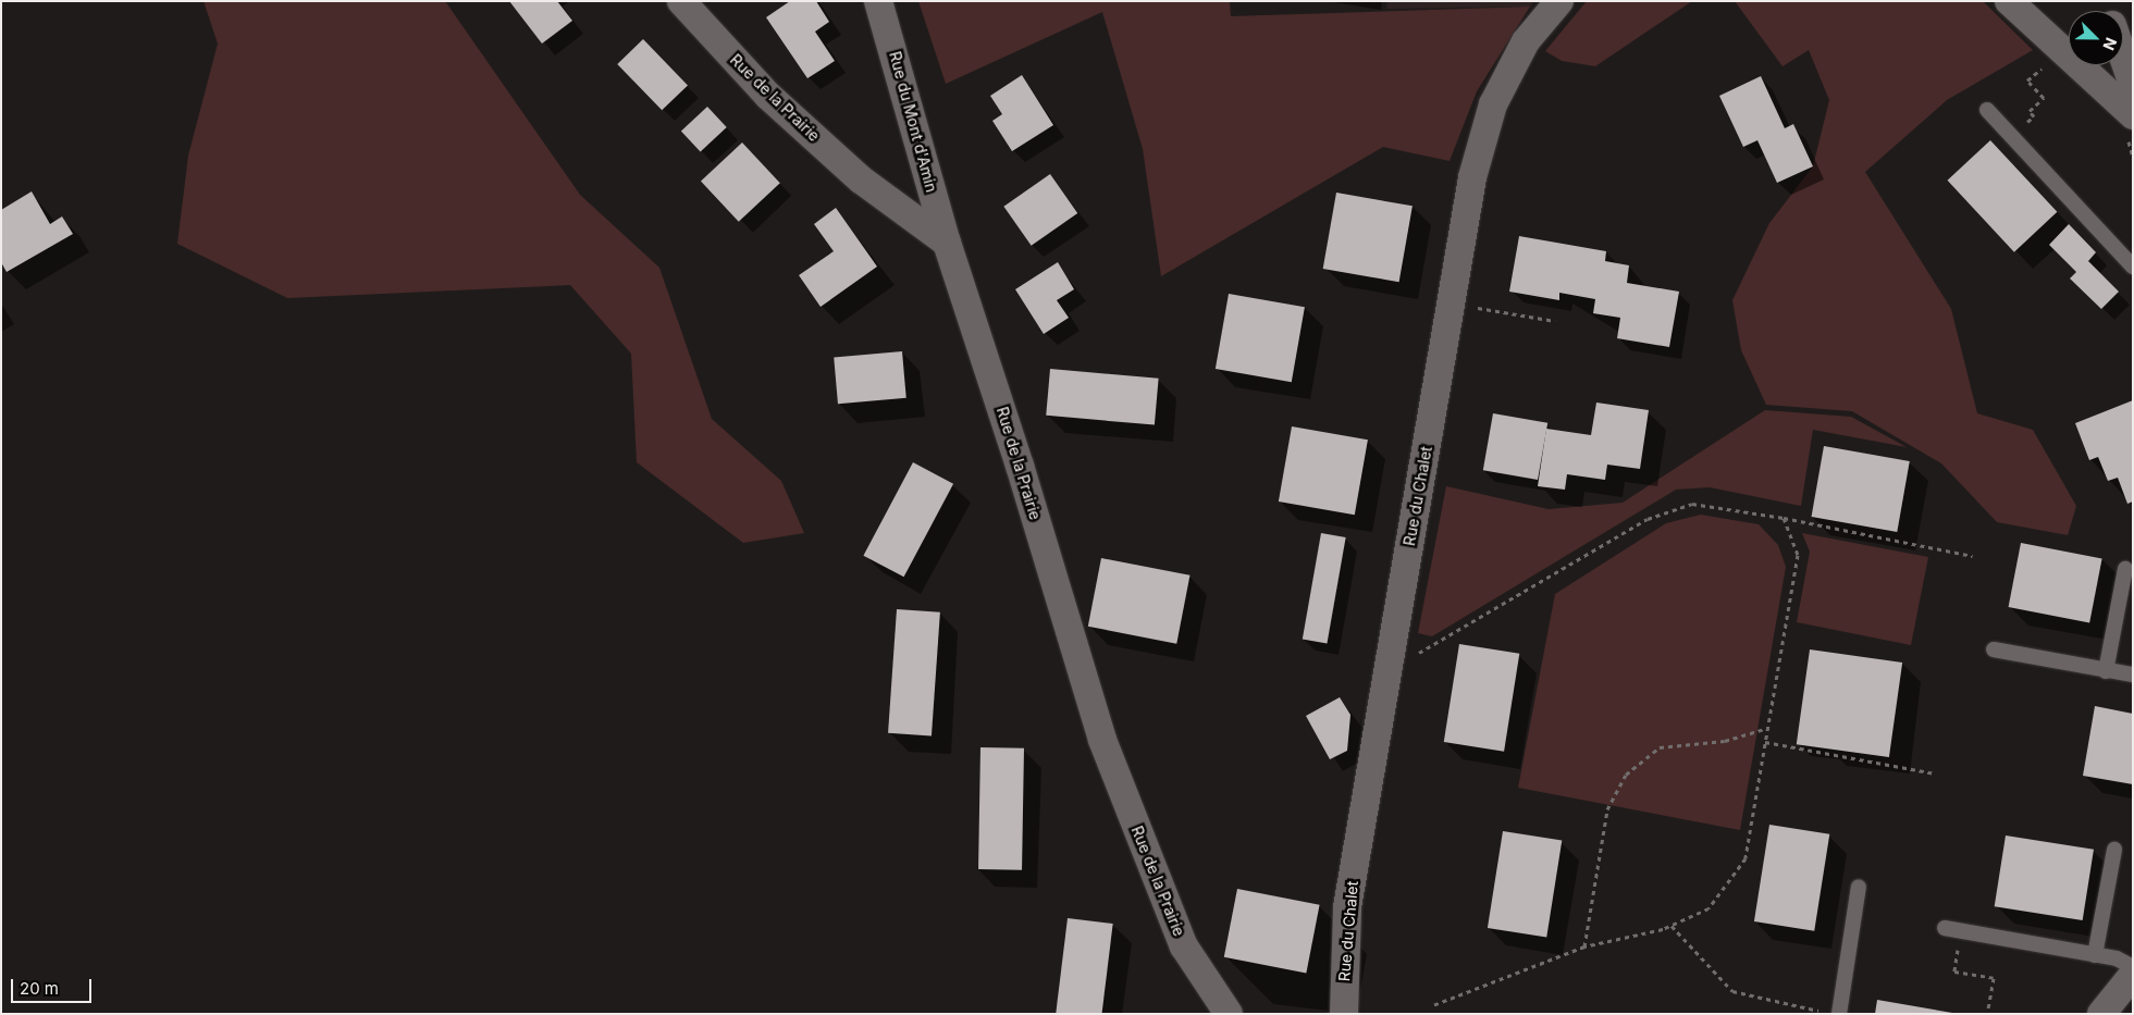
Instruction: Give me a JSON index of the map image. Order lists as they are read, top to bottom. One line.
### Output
{"streets":{"street":["Rue de la Prairie","Rue du Mont d'Amin","Rue du Chalet"]},"crossings":[["Rue de la Prairie","Rue du Mont d'Amin"]],"scale_bar":"20 m","north":"bottom right"}
